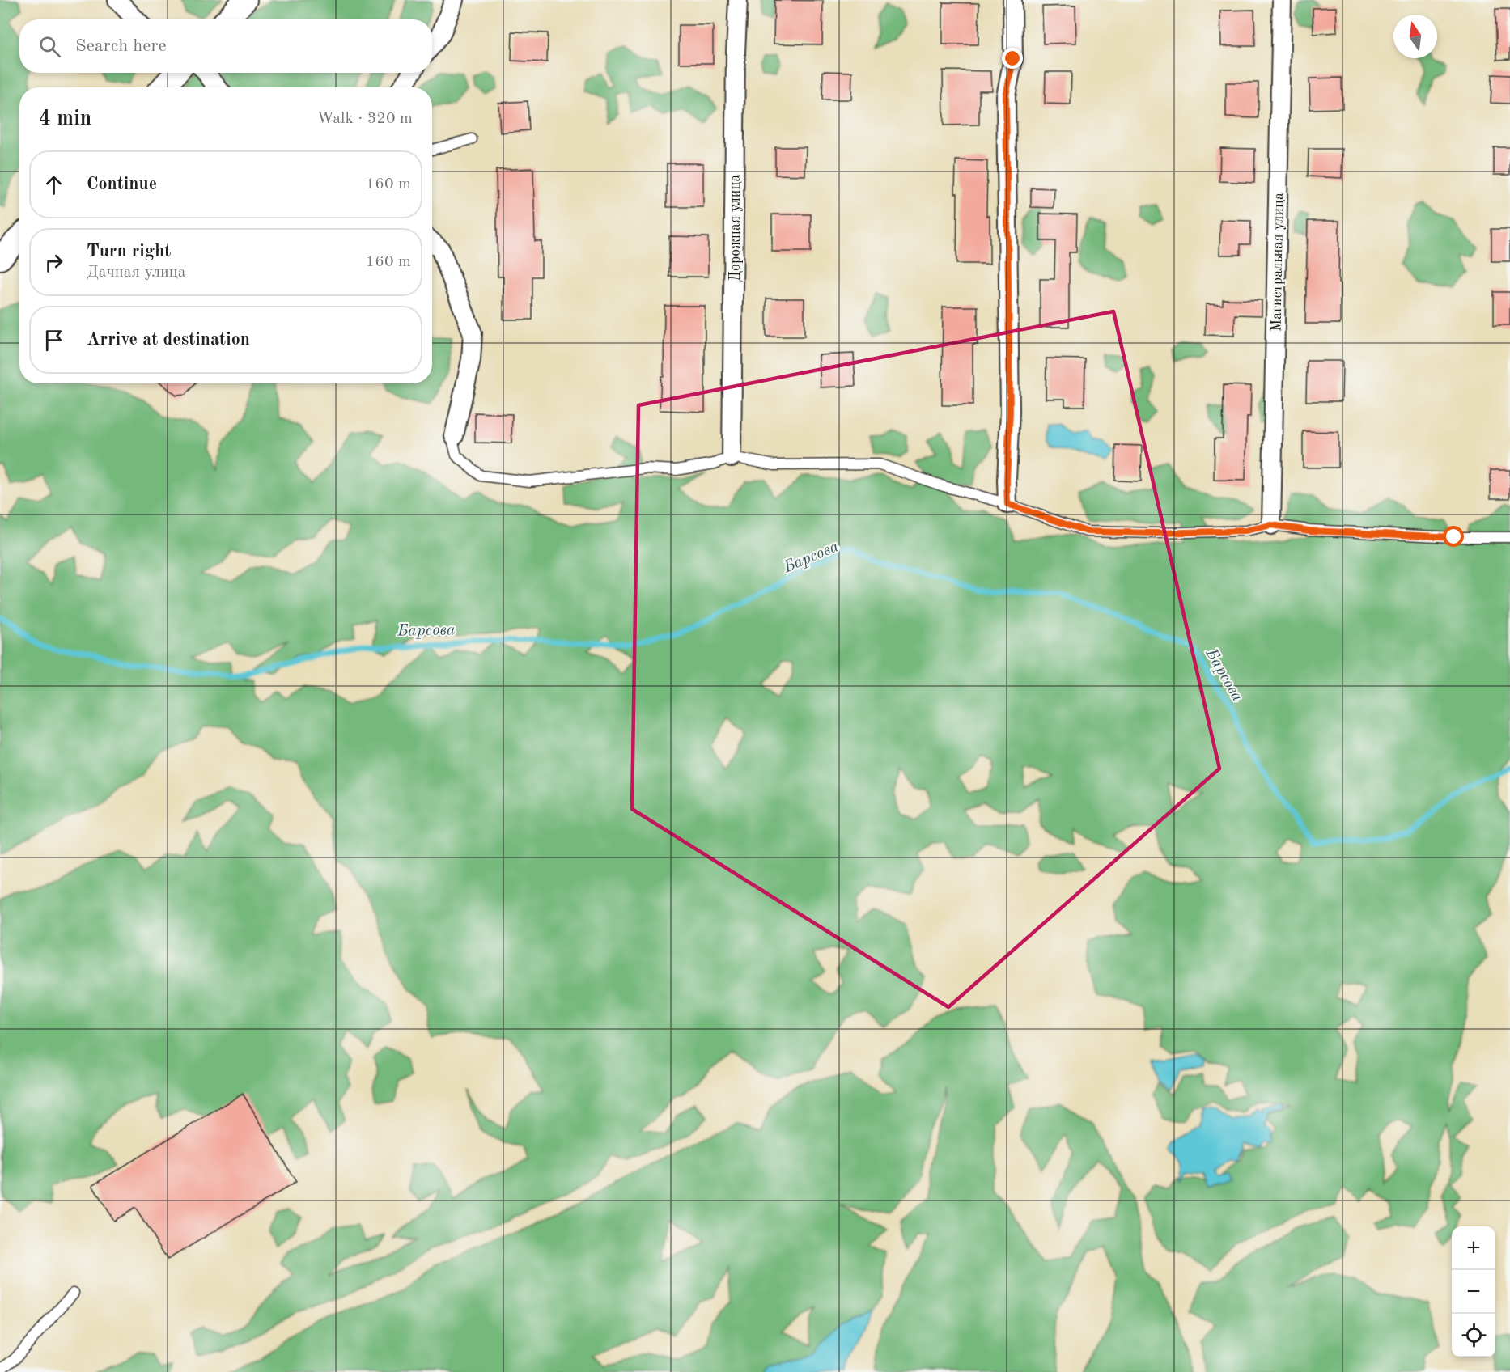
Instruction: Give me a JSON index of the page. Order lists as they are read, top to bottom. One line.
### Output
{"streets":{"street":["Дорожная улица","Магистральная улица"]},"water":["Барсова"],"north":"top","page":{"search":"Search here","heading":["4 min","Walk · 320 m"],"list":[["Continue","160 m"],["Turn right","Дачная улица","160 m"],"Arrive at destination"],"map_buttons":["+","−"]}}
